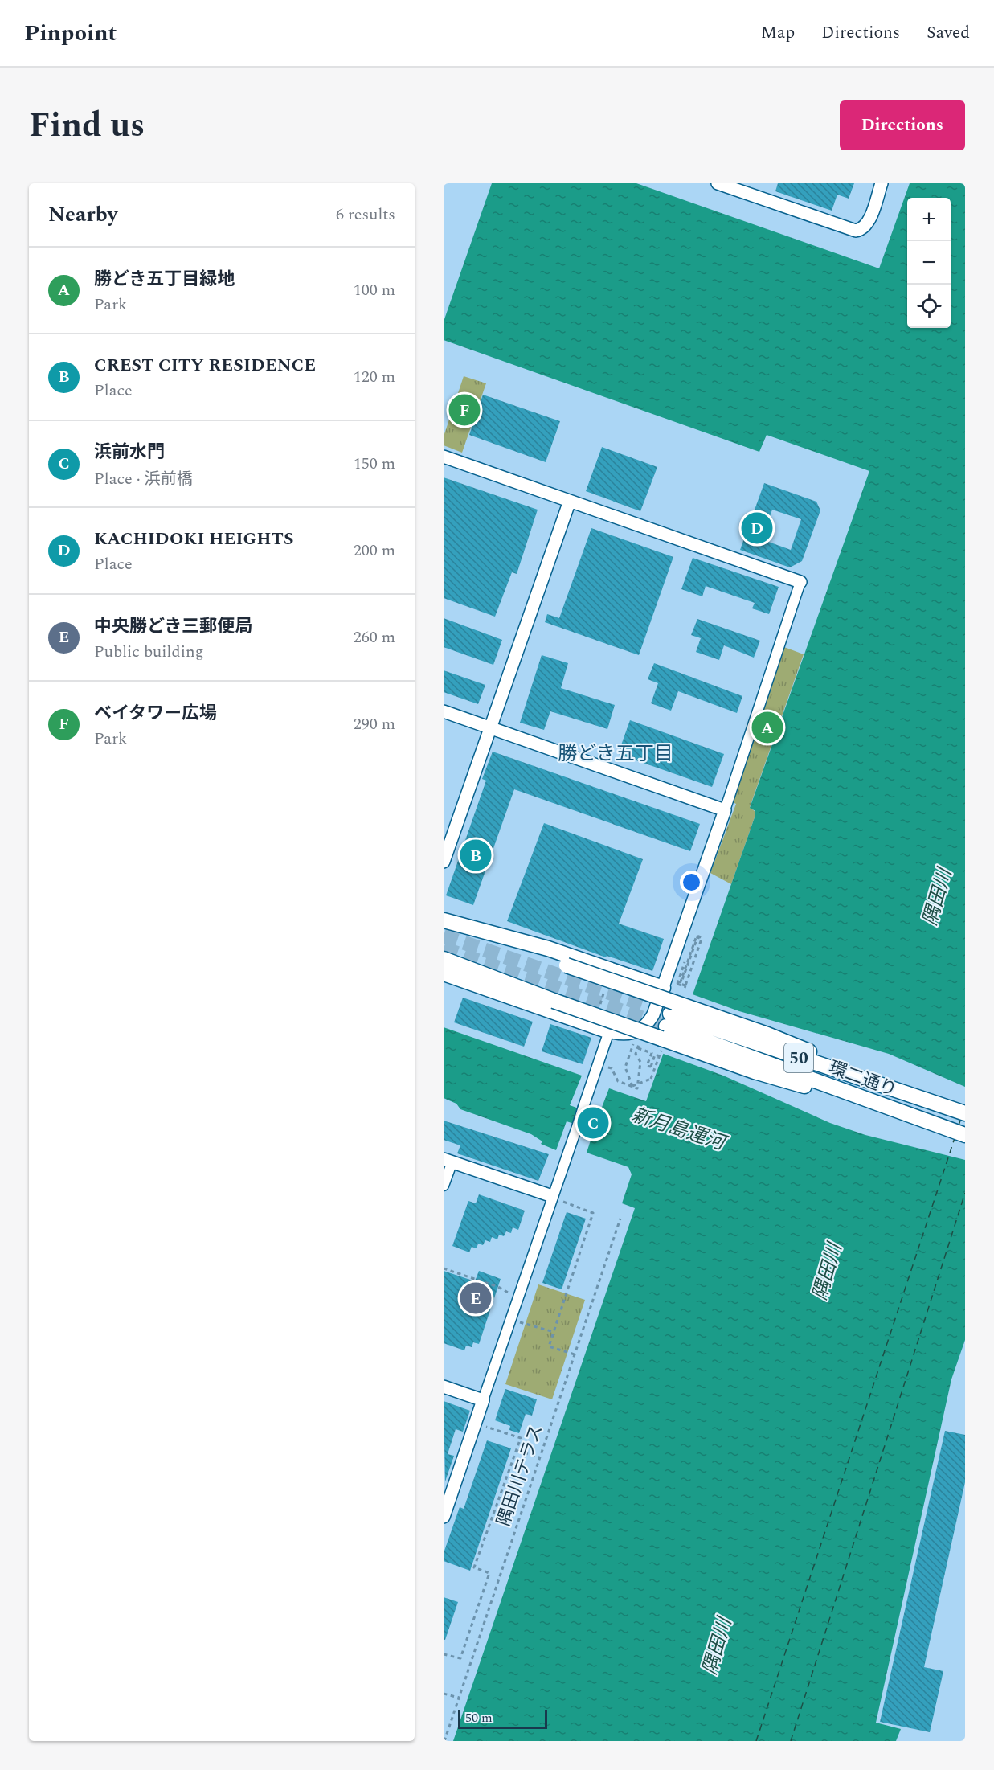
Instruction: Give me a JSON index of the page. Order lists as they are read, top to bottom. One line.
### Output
{"streets":{"main road":["50","環二通り"],"path":["隅田川テラス"]},"crossings":[["50","環二通り"]],"districts":["勝どき五丁目"],"water":["隅田川","新月島運河"],"scale_bar":"50 m","page":{"header":"Pinpoint","nav":["Map","Directions","Saved"],"title":"Find us","buttons":"Directions","heading":["Nearby","6 results"],"map_buttons":["+","−"],"list":[{"mark":"A","name":"勝どき五丁目緑地","note":"Park","value":"100 m"},{"mark":"B","name":"CREST CITY RESIDENCE","note":"Place","value":"120 m"},{"mark":"C","name":"浜前水門","note":"Place · 浜前橋","value":"150 m"},{"mark":"D","name":"KACHIDOKI HEIGHTS","note":"Place","value":"200 m"},{"mark":"E","name":"中央勝どき三郵便局","note":"Public building","value":"260 m"},{"mark":"F","name":"ベイタワー広場","note":"Park","value":"290 m"}],"pins":["F","D","A","B","C","E"],"scale":"50 m"}}
